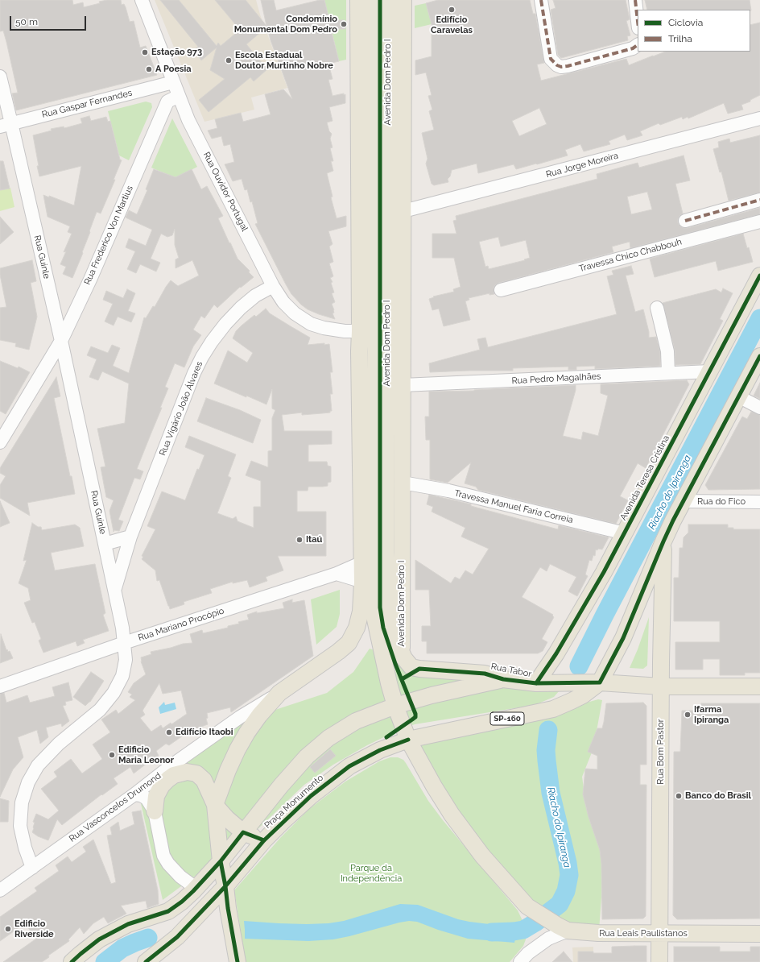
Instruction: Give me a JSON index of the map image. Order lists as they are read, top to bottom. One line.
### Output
{"streets":{"main road":["Avenida Dom Pedro I","Avenida Teresa Cristina","Rua Tabor","SP-160","Rua Bom Pastor","Praça Monumento","Rua Leais Paulistanos"],"street":["Rua Gaspar Fernandes","Rua Jorge Moreira","Rua Ouvidor Portugal","Rua Frederico Von Martius","Travessa Chico Chabbouh","Rua Guinle","Rua Pedro Magalhães","Rua Vigário João Álvares","Rua do Fico","Travessa Manuel Faria Correia","Rua Mariano Procópio","Rua Vasconcelos Drumond"]},"crossings":[["Avenida Dom Pedro I","Rua Jorge Moreira"],["Avenida Dom Pedro I","Rua Ouvidor Portugal"],["Avenida Dom Pedro I","Rua Pedro Magalhães"],["Avenida Dom Pedro I","Travessa Manuel Faria Correia"],["Avenida Dom Pedro I","Rua Mariano Procópio"],["Avenida Dom Pedro I","Rua Tabor"],["Avenida Dom Pedro I","Praça Monumento"],["Rua Gaspar Fernandes","Rua Ouvidor Portugal"],["Rua Gaspar Fernandes","Rua Guinle"],["Rua Ouvidor Portugal","Rua Vigário João Álvares"],["Rua Frederico Von Martius","Rua Guinle"],["Rua Guinle","Rua Vigário João Álvares"],["Rua Guinle","Rua Mariano Procópio"],["Rua Guinle","Rua Vasconcelos Drumond"],["Rua Pedro Magalhães","Avenida Teresa Cristina"],["Avenida Teresa Cristina","Travessa Manuel Faria Correia"],["Avenida Teresa Cristina","Rua Tabor"],["Rua do Fico","SP-160"],["Rua Tabor","SP-160"],["Rua Tabor","Rua Bom Pastor"],["Rua Tabor","Praça Monumento"],["SP-160","Rua Bom Pastor"],["SP-160","Praça Monumento"],["SP-160","Rua Leais Paulistanos"],["Rua Bom Pastor","Rua Leais Paulistanos"],["Praça Monumento","Rua Leais Paulistanos"]],"water":["Riacho do Ipiranga"],"parks":["Parque da Independência"],"places":["Edifício Caravelas","Condomínio Monumental Dom Pedro","Estação 973","Escola Estadual Doutor Murtinho Nobre","A Poesia","Itaú","Ifarma Ipiranga","Edifício Itaobi","Edificio Maria Leonor","Banco do Brasil","Edificio Riverside"],"legend":["Ciclovia","Trilha"],"scale_bar":"50 m"}
